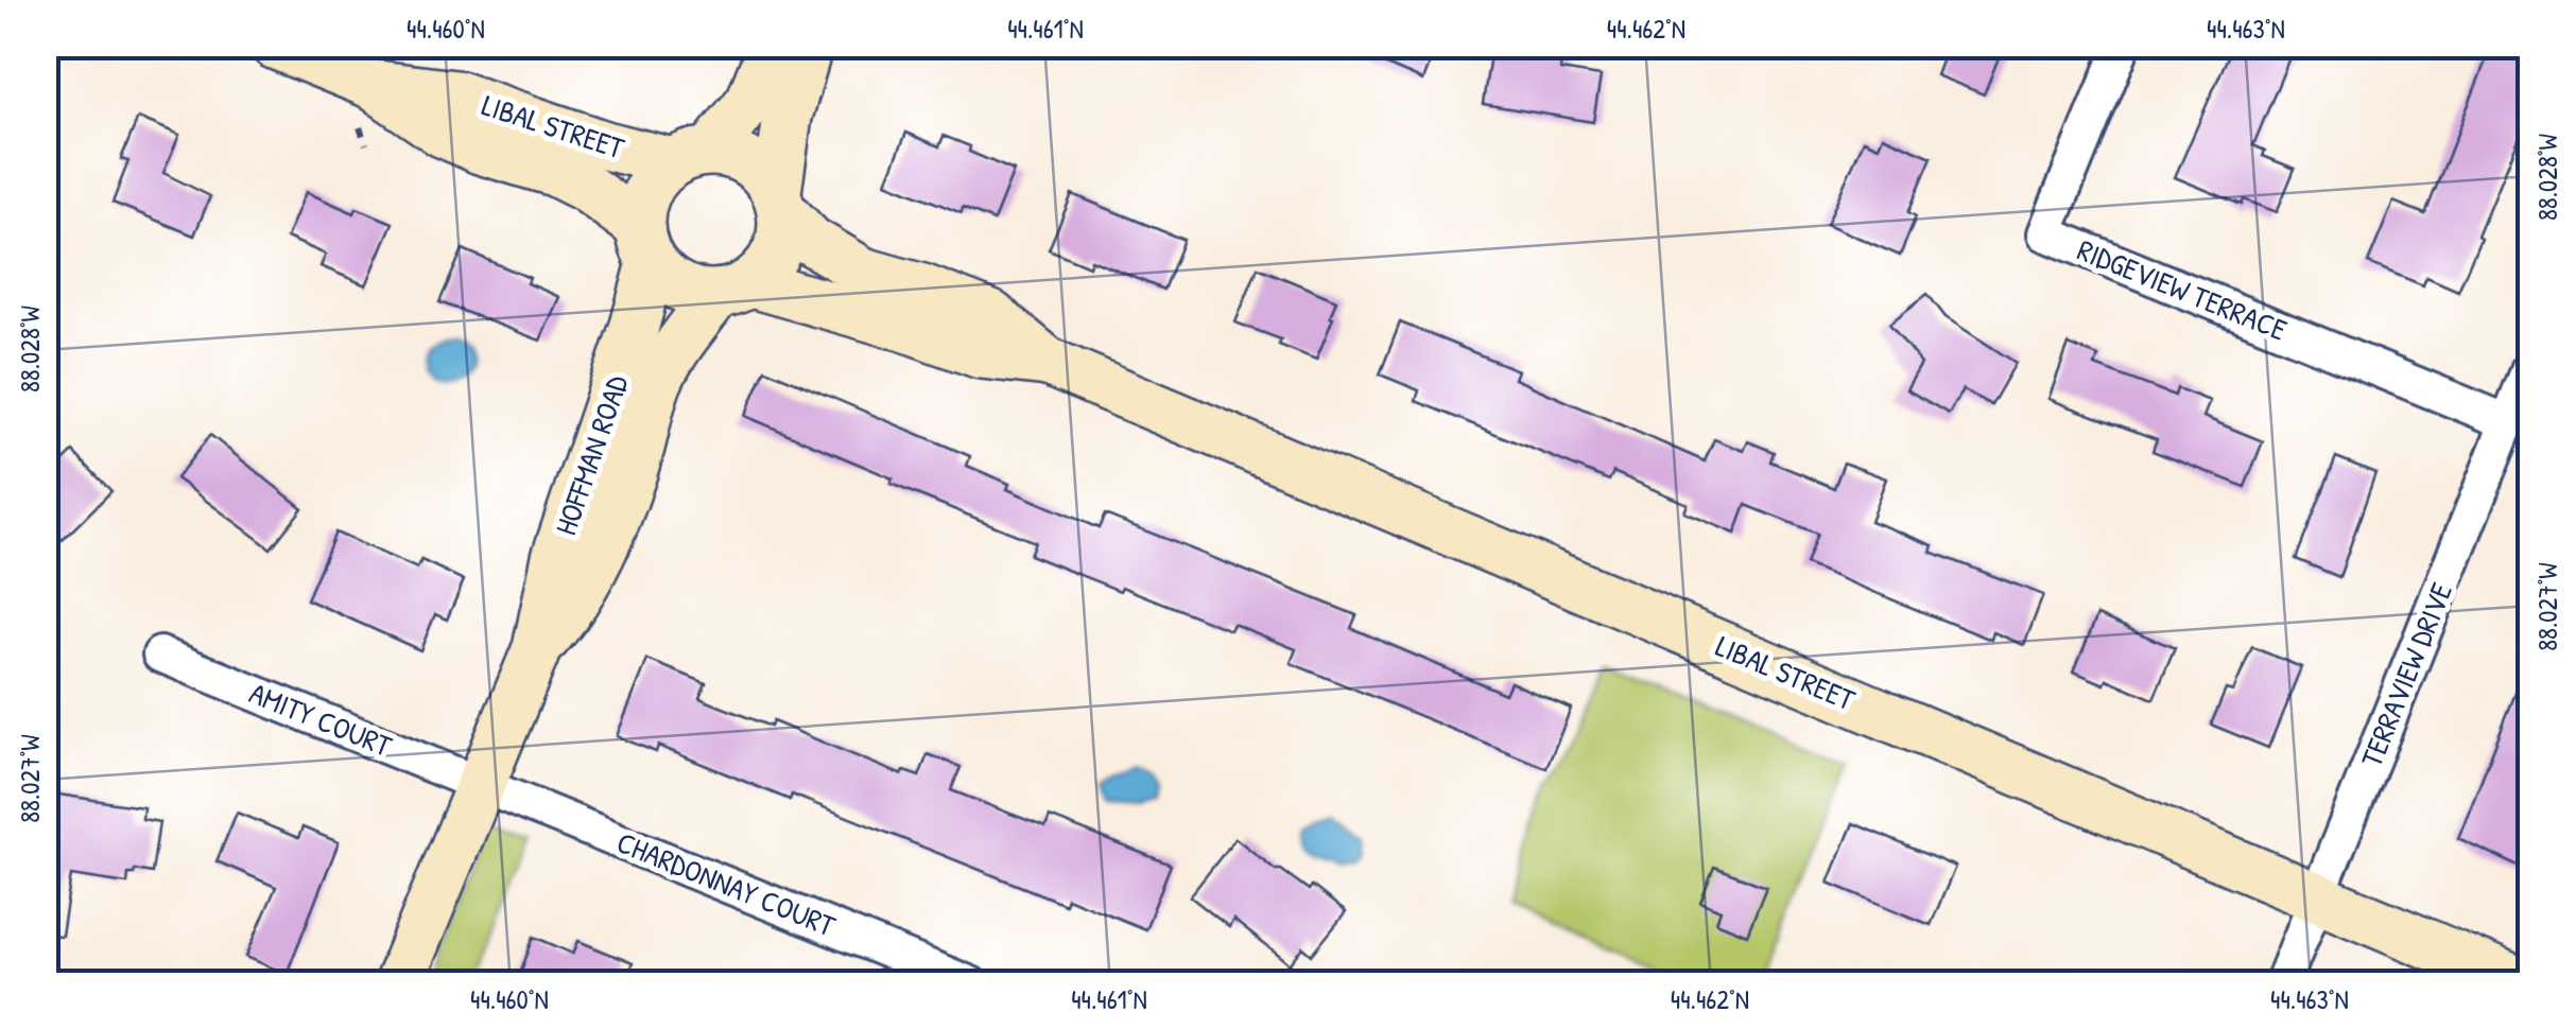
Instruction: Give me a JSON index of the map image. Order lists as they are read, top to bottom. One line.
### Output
{"streets":{"street":["LIBAL STREET","RIDGEVIEW TERRACE","HOFFMAN ROAD","TERRAVIEW DRIVE","AMITY COURT","CHARDONNAY COURT"]},"crossings":[["LIBAL STREET","HOFFMAN ROAD"],["LIBAL STREET","TERRAVIEW DRIVE"],["RIDGEVIEW TERRACE","TERRAVIEW DRIVE"],["HOFFMAN ROAD","AMITY COURT"],["HOFFMAN ROAD","CHARDONNAY COURT"],["AMITY COURT","CHARDONNAY COURT"]],"coordinates":["44.460°N","44.461°N","44.462°N","44.463°N","88.028°W","88.027°W"]}
